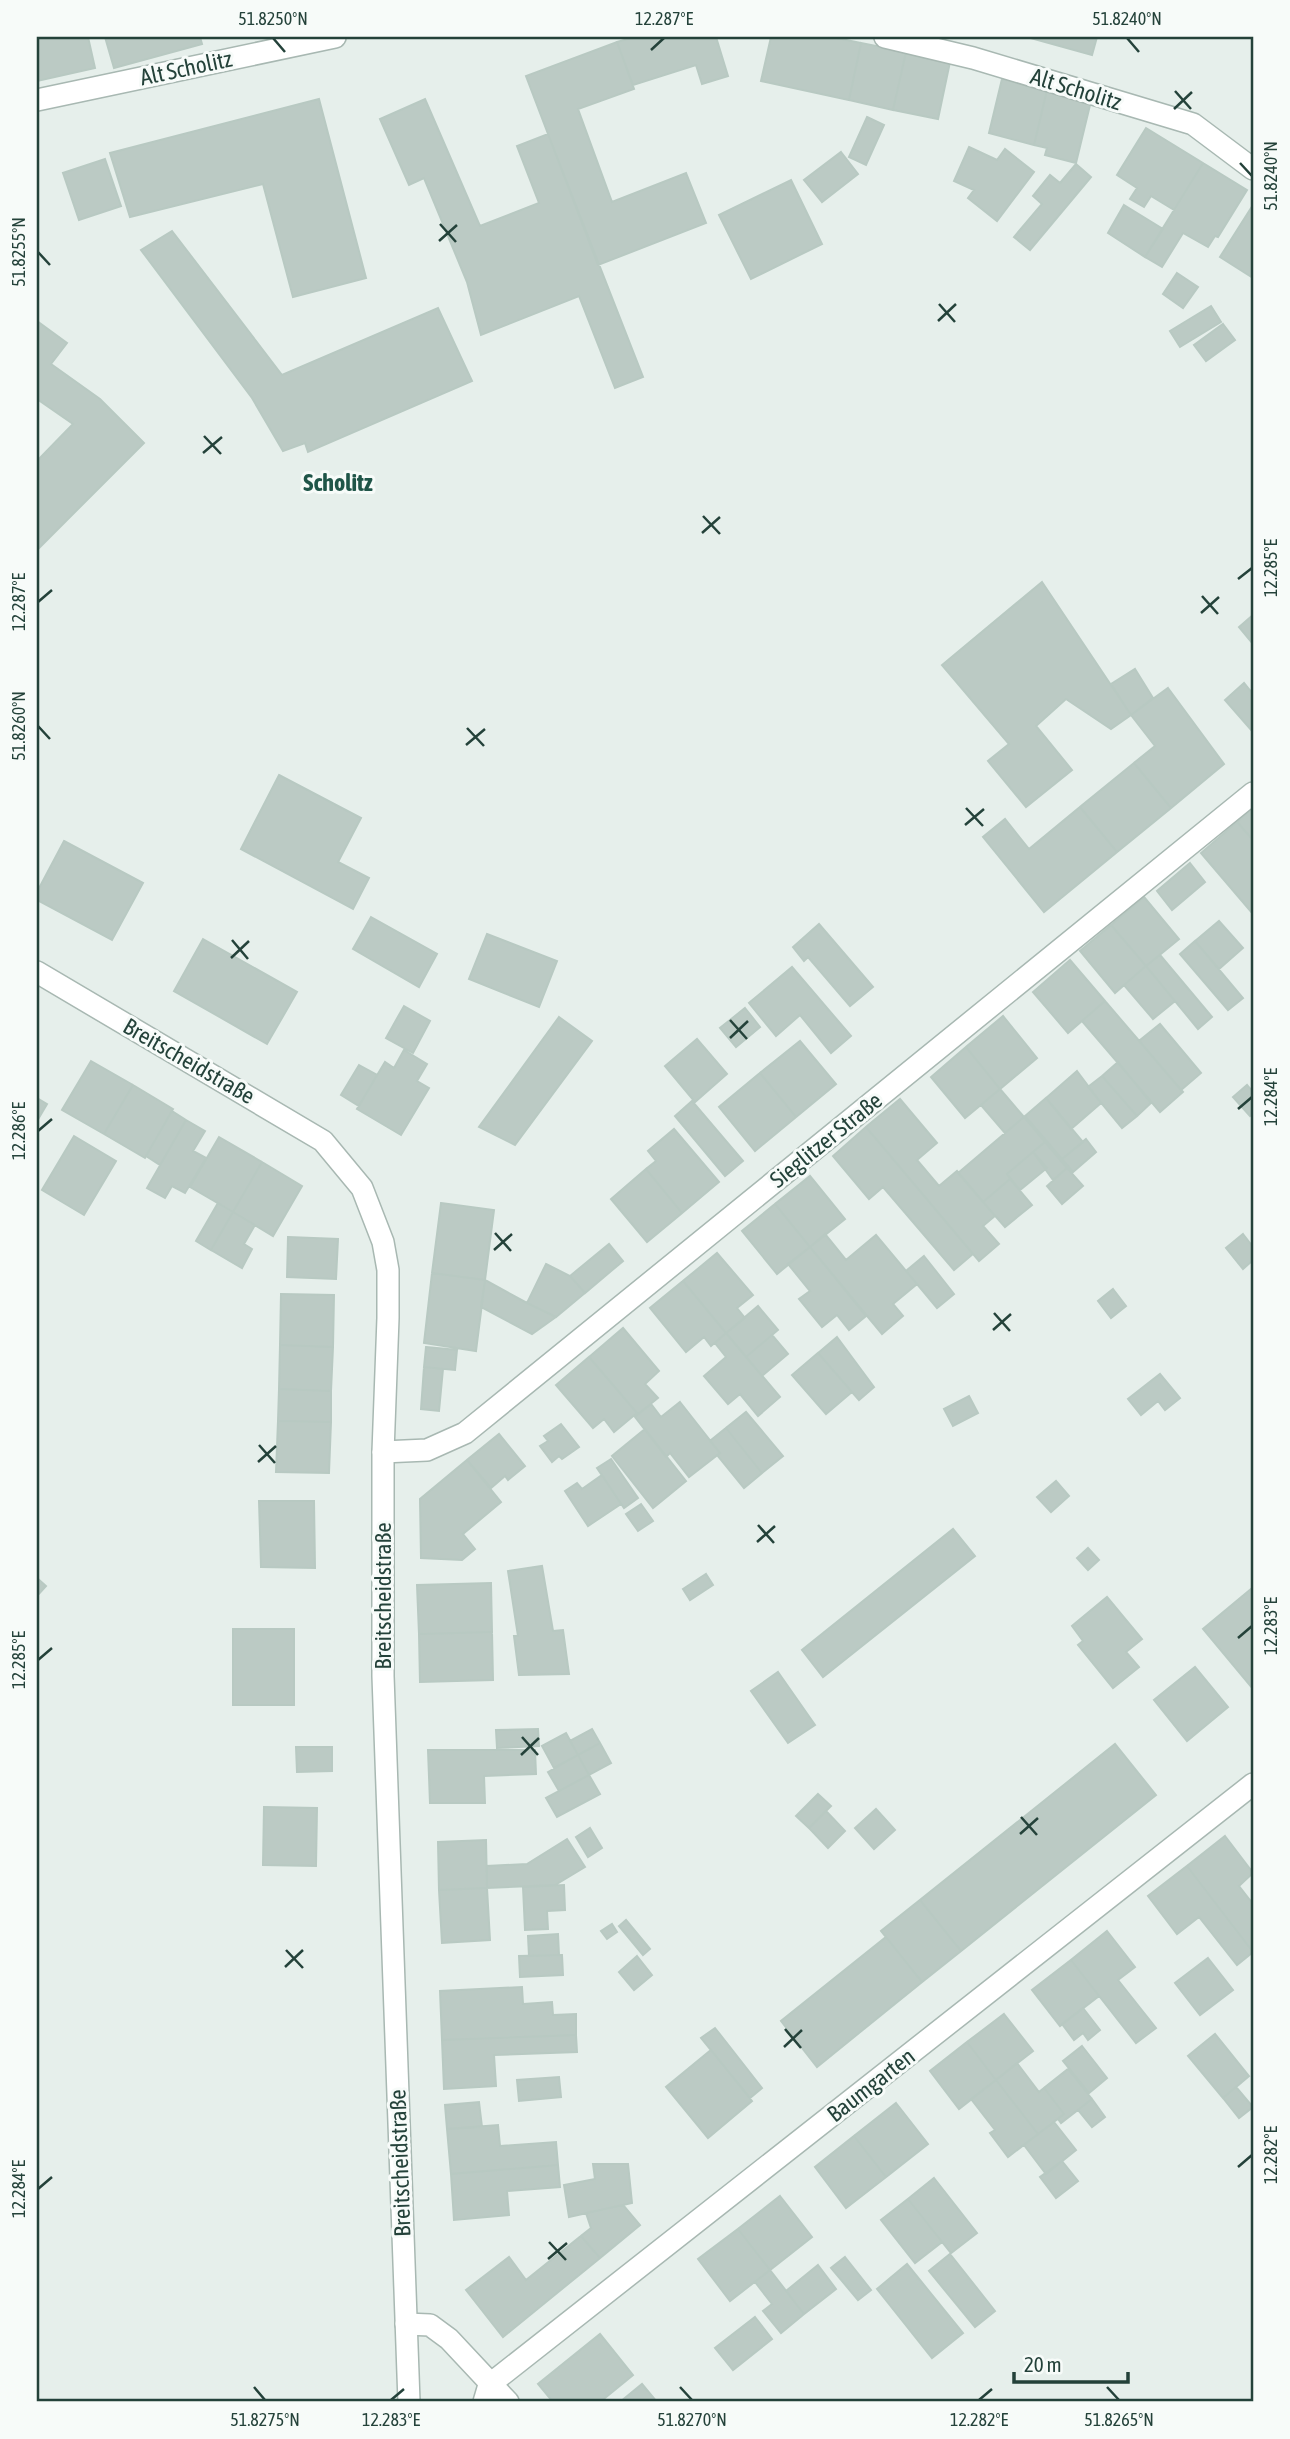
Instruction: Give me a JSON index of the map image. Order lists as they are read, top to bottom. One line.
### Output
{"streets":{"street":["Alt Scholitz","Breitscheidstraße","Sieglitzer Straße","Baumgarten"]},"crossings":[["Breitscheidstraße","Sieglitzer Straße"]],"districts":["Scholitz"],"scale_bar":"20 m","coordinates":["51.8250°N","12.287°E","51.8240°N","51.8255°N","12.285°E","51.8260°N","12.284°E","12.286°E","12.283°E","12.282°E","51.8275°N","51.8270°N","51.8265°N"]}
